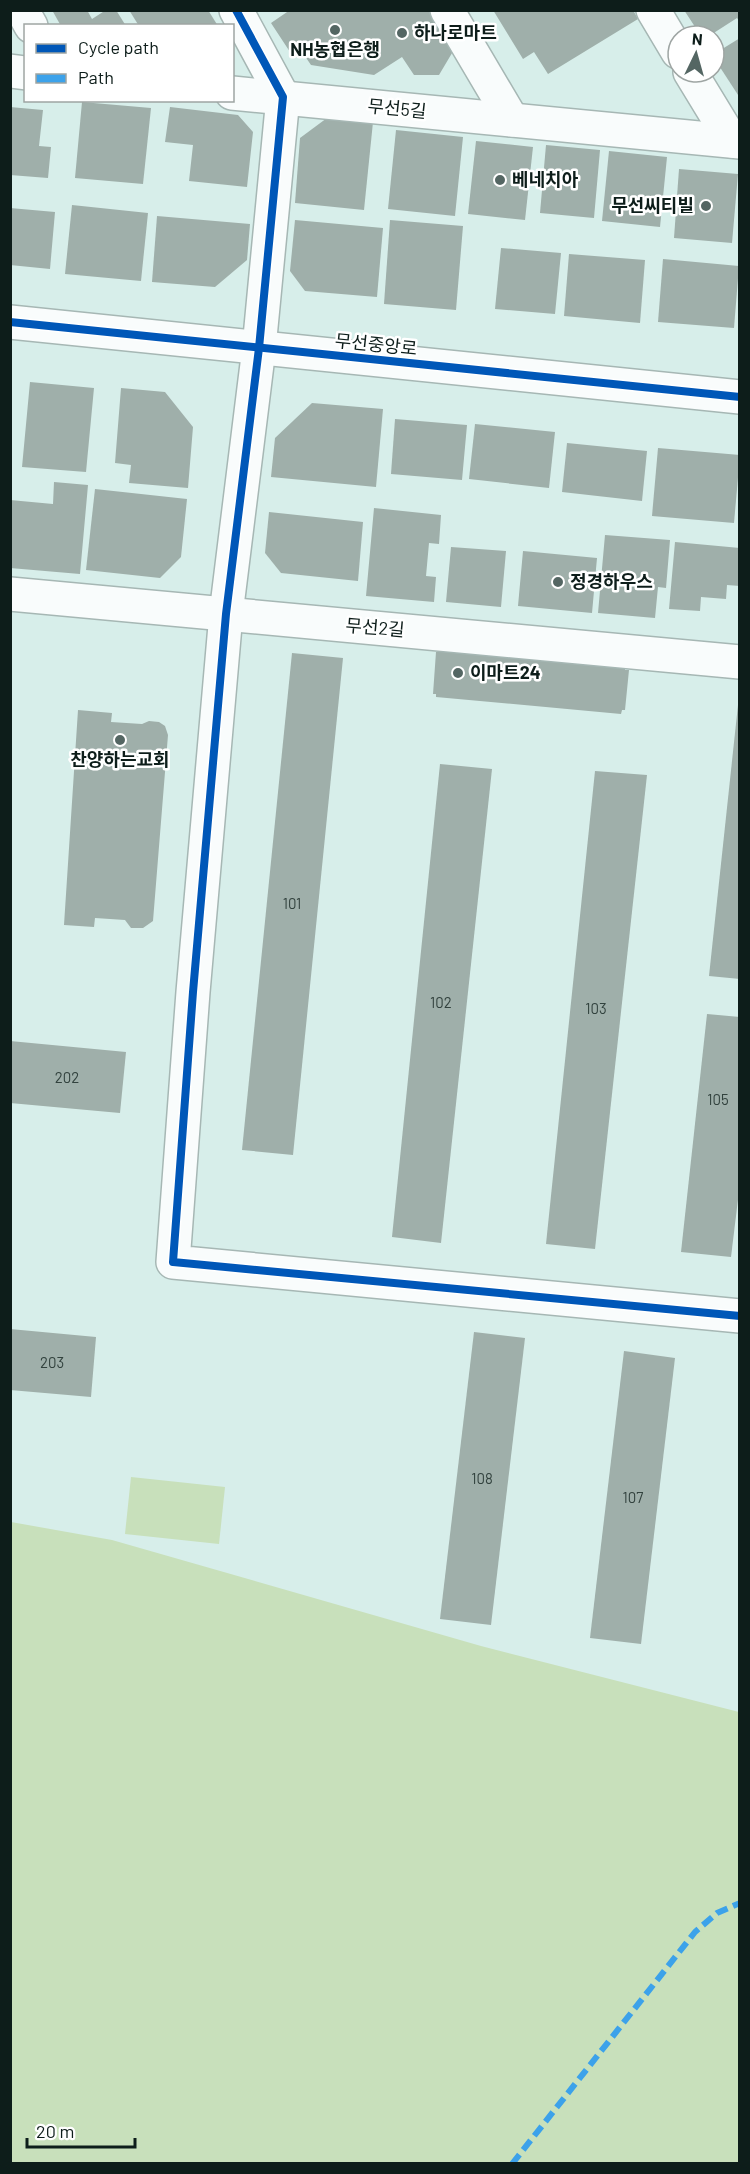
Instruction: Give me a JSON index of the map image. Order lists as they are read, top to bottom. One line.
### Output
{"streets":{"street":["무선5길","무선중앙로","무선2길"]},"places":["NH농협은행","하나로마트","베네치아","무선씨티빌","정경하우스","이마트24","찬양하는교회"],"house_numbers":["101","102","103","202","105","203","108","107"],"legend":["Cycle path","Path"],"scale_bar":"20 m","north":"top"}
